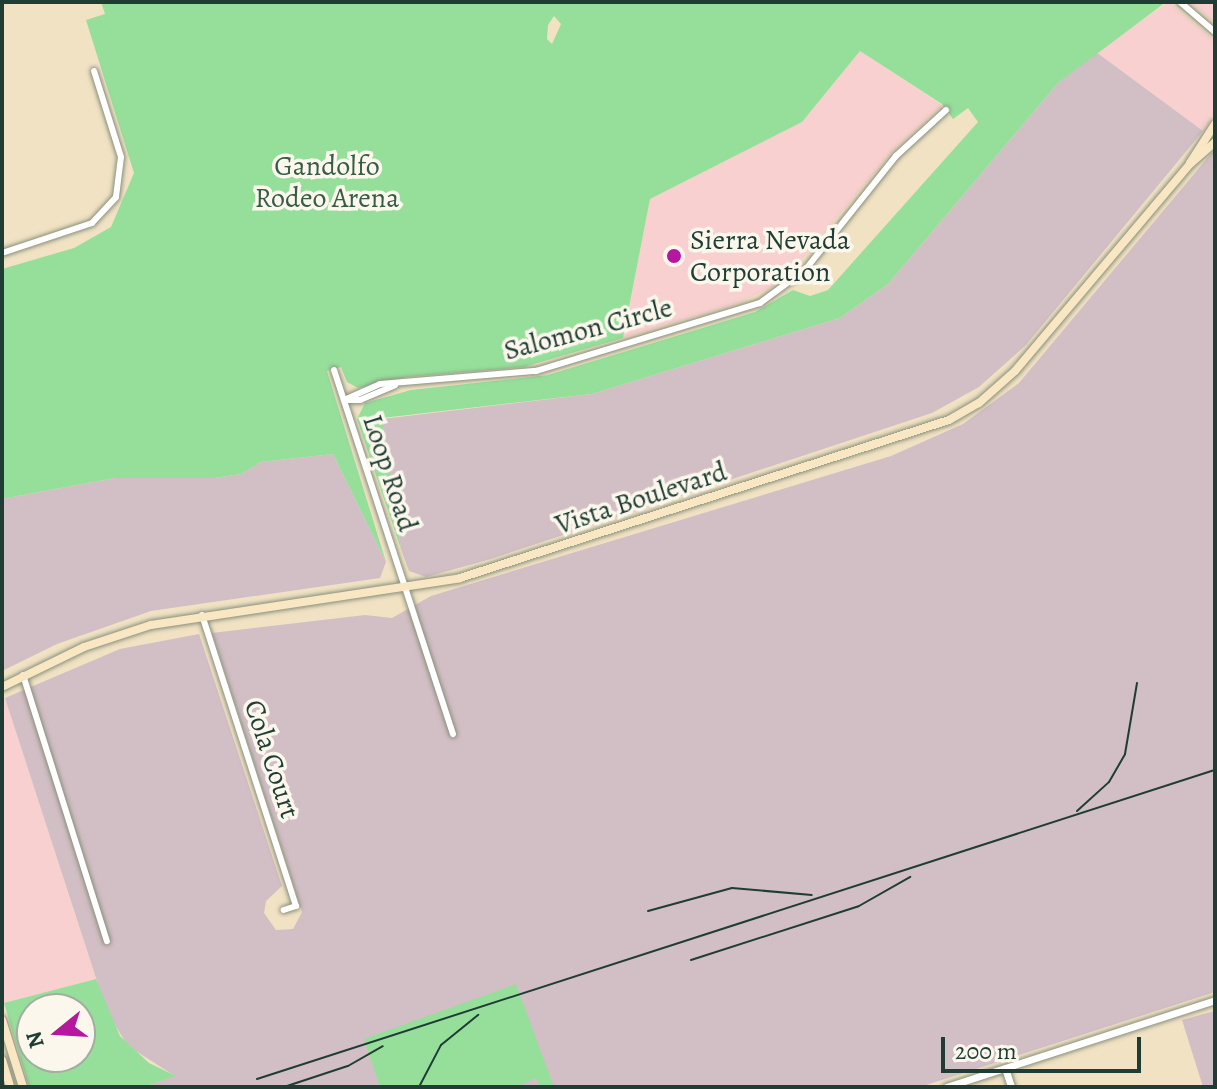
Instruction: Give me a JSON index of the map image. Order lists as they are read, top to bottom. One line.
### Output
{"streets":{"main road":["Vista Boulevard"],"street":["Salomon Circle","Loop Road","Cola Court"]},"crossings":[["Salomon Circle","Loop Road"],["Loop Road","Vista Boulevard"],["Vista Boulevard","Cola Court"]],"parks":["Gandolfo Rodeo Arena"],"places":["Sierra Nevada Corporation"],"scale_bar":"200 m","north":"left"}
